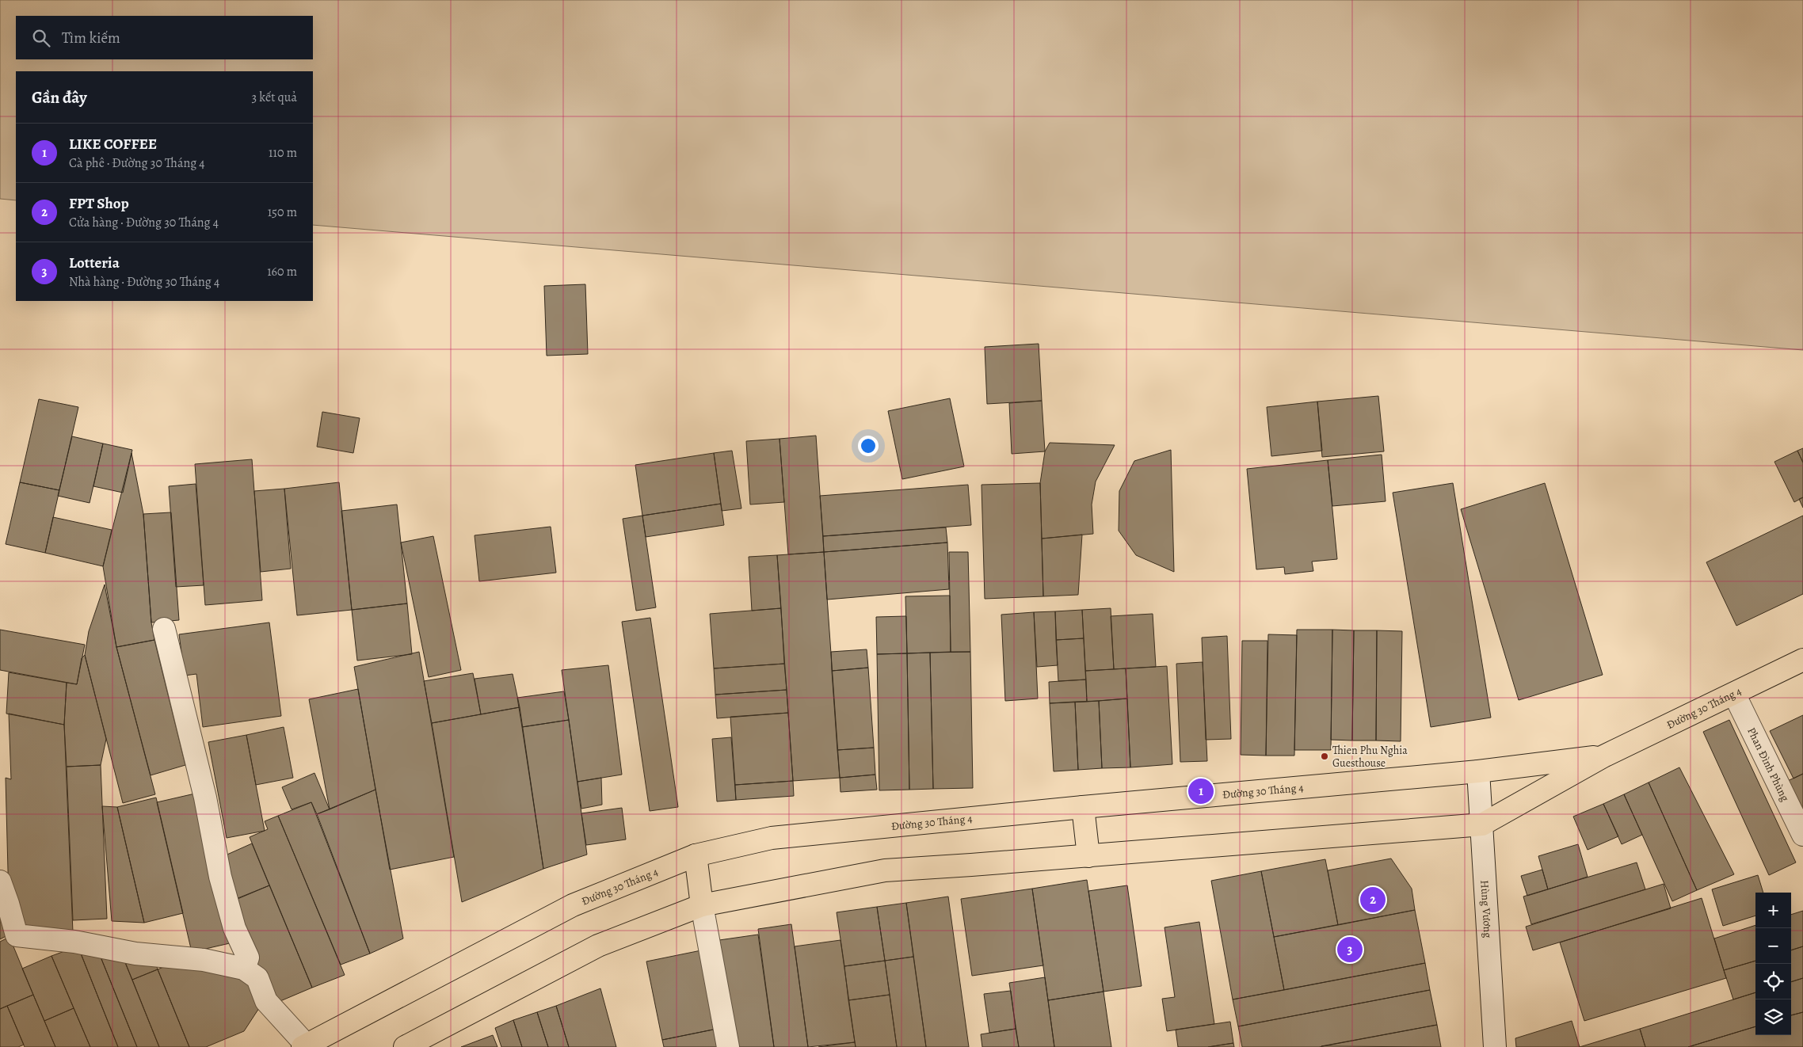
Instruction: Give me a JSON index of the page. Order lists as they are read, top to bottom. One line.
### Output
{"streets":{"main road":["Đường 30 Tháng 4"],"street":["Phan Đình Phùng","Hùng Vương"]},"crossings":[["Đường 30 Tháng 4","Phan Đình Phùng"],["Đường 30 Tháng 4","Hùng Vương"]],"places":["Thien Phu Nghia Guesthouse"],"page":{"search":"Tìm kiếm","heading":["Gần đây","3 kết quả"],"list":[{"mark":"1","name":"LIKE COFFEE","note":"Cà phê · Đường 30 Tháng 4","value":"110 m"},{"mark":"2","name":"FPT Shop","note":"Cửa hàng · Đường 30 Tháng 4","value":"150 m"},{"mark":"3","name":"Lotteria","note":"Nhà hàng · Đường 30 Tháng 4","value":"160 m"}],"pins":["1","2","3"],"map_buttons":["+","−"]}}
